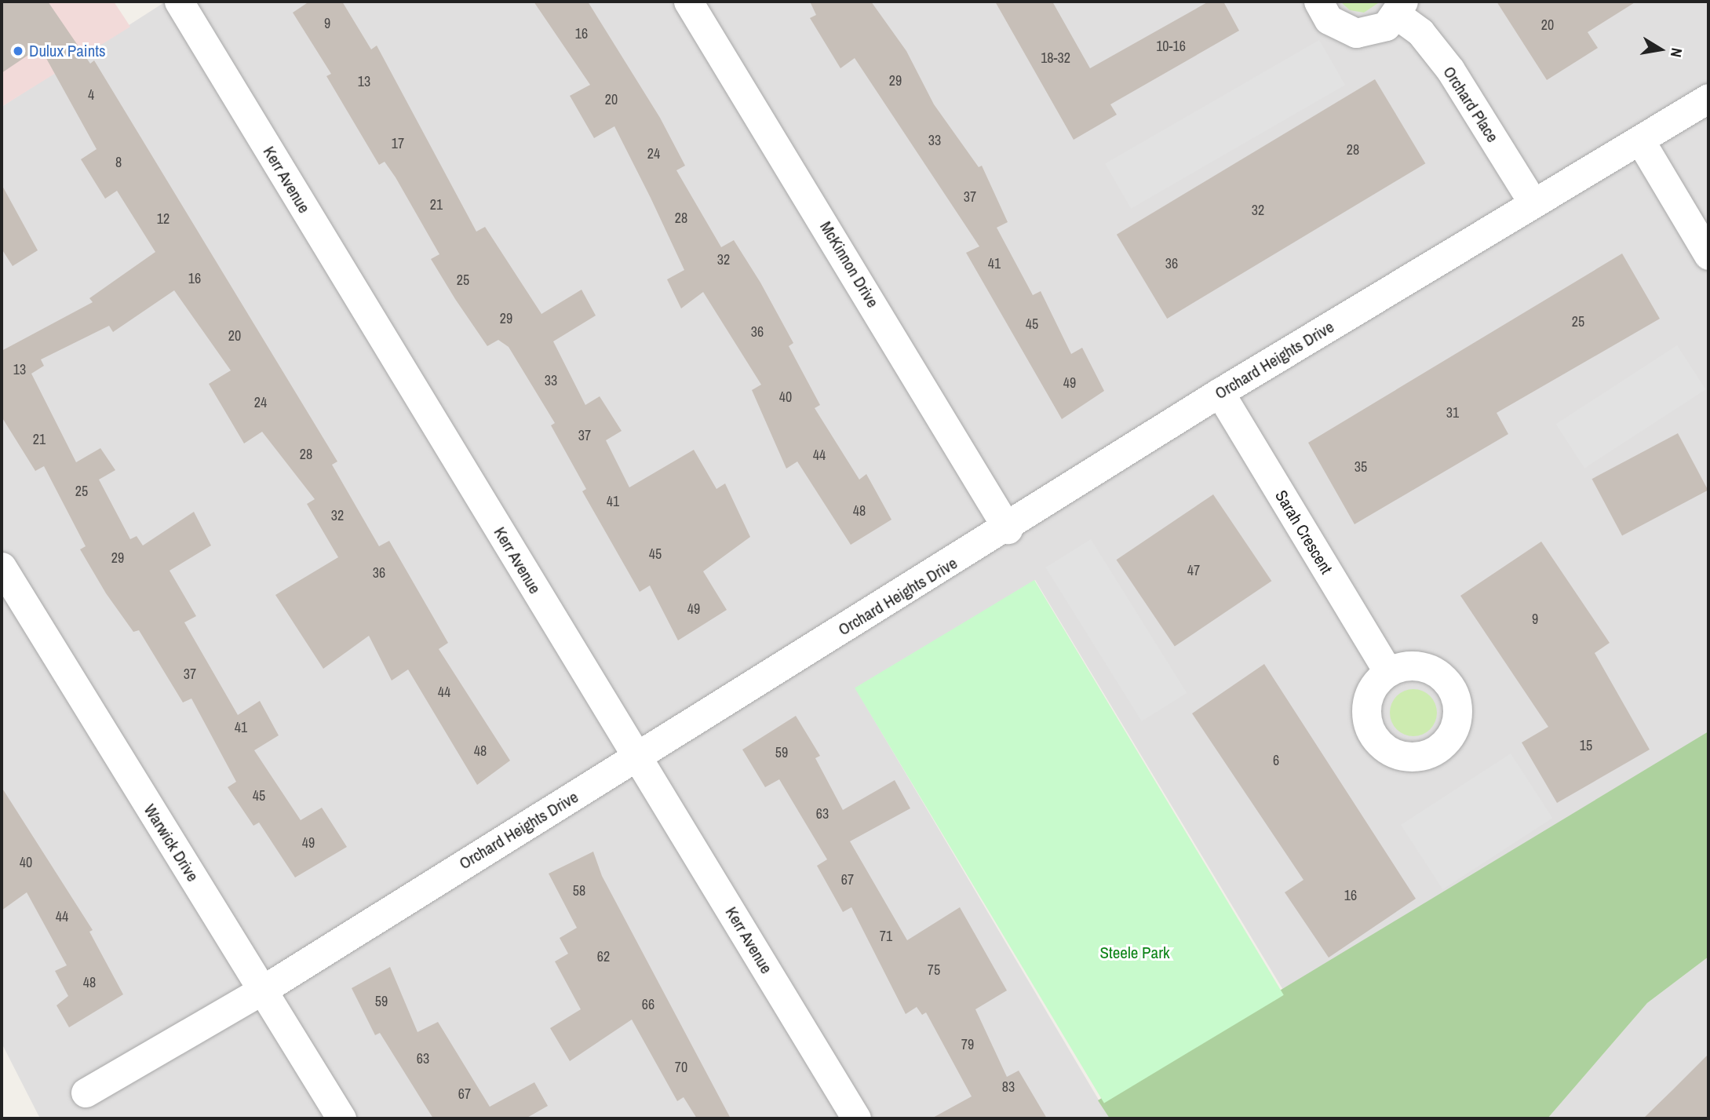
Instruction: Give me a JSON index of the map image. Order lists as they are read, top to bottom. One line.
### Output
{"streets":{"street":["Orchard Place","Kerr Avenue","McKinnon Drive","Orchard Heights Drive","Sarah Crescent","Warwick Drive"]},"crossings":[["Orchard Place","Orchard Heights Drive"],["Kerr Avenue","Orchard Heights Drive"],["McKinnon Drive","Orchard Heights Drive"],["Orchard Heights Drive","Sarah Crescent"],["Orchard Heights Drive","Warwick Drive"]],"parks":["Steele Park"],"places":["Dulux Paints"],"house_numbers":["9","20","16","10-16","18-32","29","13","4","20","33","17","28","24","8","37","21","32","28","12","32","41","36","16","25","29","25","45","36","20","13","33","49","40","24","31","37","21","28","44","35","25","41","48","32","45","29","47","36","49","9","37","44","41","15","48","59","6","45","63","49","40","67","58","16","44","71","62","75","48","59","66","79","63","70","83","67"],"north":"right"}
